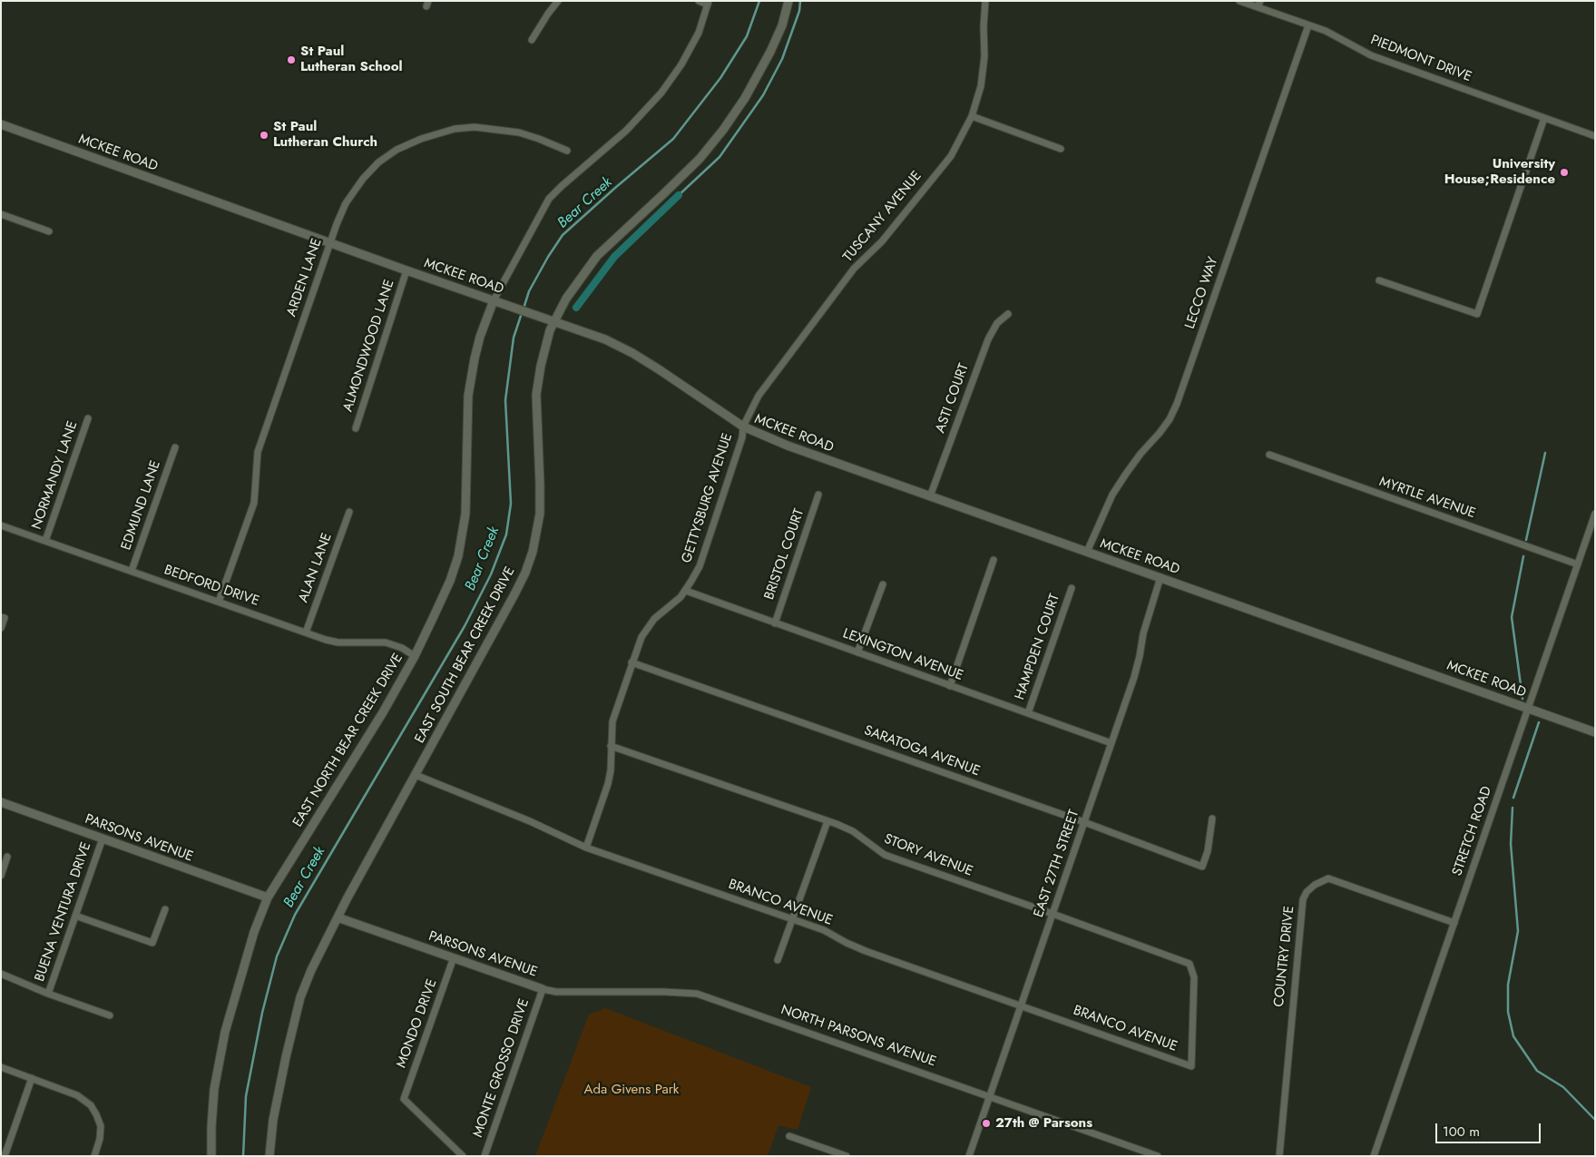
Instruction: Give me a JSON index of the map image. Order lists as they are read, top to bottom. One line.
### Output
{"streets":{"street":["PIEDMONT DRIVE","MCKEE ROAD","TUSCANY AVENUE","ARDEN LANE","LECCO WAY","ALMONDWOOD LANE","ASTI COURT","NORMANDY LANE","GETTYSBURG AVENUE","MYRTLE AVENUE","EDMUND LANE","BRISTOL COURT","ALAN LANE","BEDFORD DRIVE","HAMPDEN COURT","EAST SOUTH BEAR CREEK DRIVE","LEXINGTON AVENUE","EAST NORTH BEAR CREEK DRIVE","SARATOGA AVENUE","STRETCH ROAD","PARSONS AVENUE","STORY AVENUE","EAST 27TH STREET","BRANCO AVENUE","BUENA VENTURA DRIVE","COUNTRY DRIVE","MONDO DRIVE","NORTH PARSONS AVENUE","MONTE GROSSO DRIVE"]},"crossings":[["PIEDMONT DRIVE","LECCO WAY"],["MCKEE ROAD","TUSCANY AVENUE"],["MCKEE ROAD","ARDEN LANE"],["MCKEE ROAD","LECCO WAY"],["MCKEE ROAD","ALMONDWOOD LANE"],["MCKEE ROAD","ASTI COURT"],["MCKEE ROAD","GETTYSBURG AVENUE"],["MCKEE ROAD","EAST SOUTH BEAR CREEK DRIVE"],["MCKEE ROAD","EAST NORTH BEAR CREEK DRIVE"],["MCKEE ROAD","STRETCH ROAD"],["MCKEE ROAD","EAST 27TH STREET"],["TUSCANY AVENUE","GETTYSBURG AVENUE"],["ARDEN LANE","BEDFORD DRIVE"],["NORMANDY LANE","BEDFORD DRIVE"],["GETTYSBURG AVENUE","LEXINGTON AVENUE"],["GETTYSBURG AVENUE","SARATOGA AVENUE"],["GETTYSBURG AVENUE","STORY AVENUE"],["GETTYSBURG AVENUE","BRANCO AVENUE"],["MYRTLE AVENUE","STRETCH ROAD"],["EDMUND LANE","BEDFORD DRIVE"],["BRISTOL COURT","LEXINGTON AVENUE"],["ALAN LANE","BEDFORD DRIVE"],["BEDFORD DRIVE","EAST NORTH BEAR CREEK DRIVE"],["HAMPDEN COURT","LEXINGTON AVENUE"],["EAST SOUTH BEAR CREEK DRIVE","PARSONS AVENUE"],["EAST SOUTH BEAR CREEK DRIVE","BRANCO AVENUE"],["LEXINGTON AVENUE","EAST 27TH STREET"],["EAST NORTH BEAR CREEK DRIVE","PARSONS AVENUE"],["SARATOGA AVENUE","EAST 27TH STREET"],["STRETCH ROAD","COUNTRY DRIVE"],["PARSONS AVENUE","BUENA VENTURA DRIVE"],["PARSONS AVENUE","MONDO DRIVE"],["PARSONS AVENUE","NORTH PARSONS AVENUE"],["PARSONS AVENUE","MONTE GROSSO DRIVE"],["STORY AVENUE","EAST 27TH STREET"],["STORY AVENUE","BRANCO AVENUE"],["EAST 27TH STREET","BRANCO AVENUE"],["EAST 27TH STREET","NORTH PARSONS AVENUE"],["NORTH PARSONS AVENUE","MONTE GROSSO DRIVE"]],"water":["Bear Creek"],"parks":["Ada Givens Park"],"places":["St Paul Lutheran School","St Paul Lutheran Church","University House;Residence","27th @ Parsons"],"scale_bar":"100 m"}
